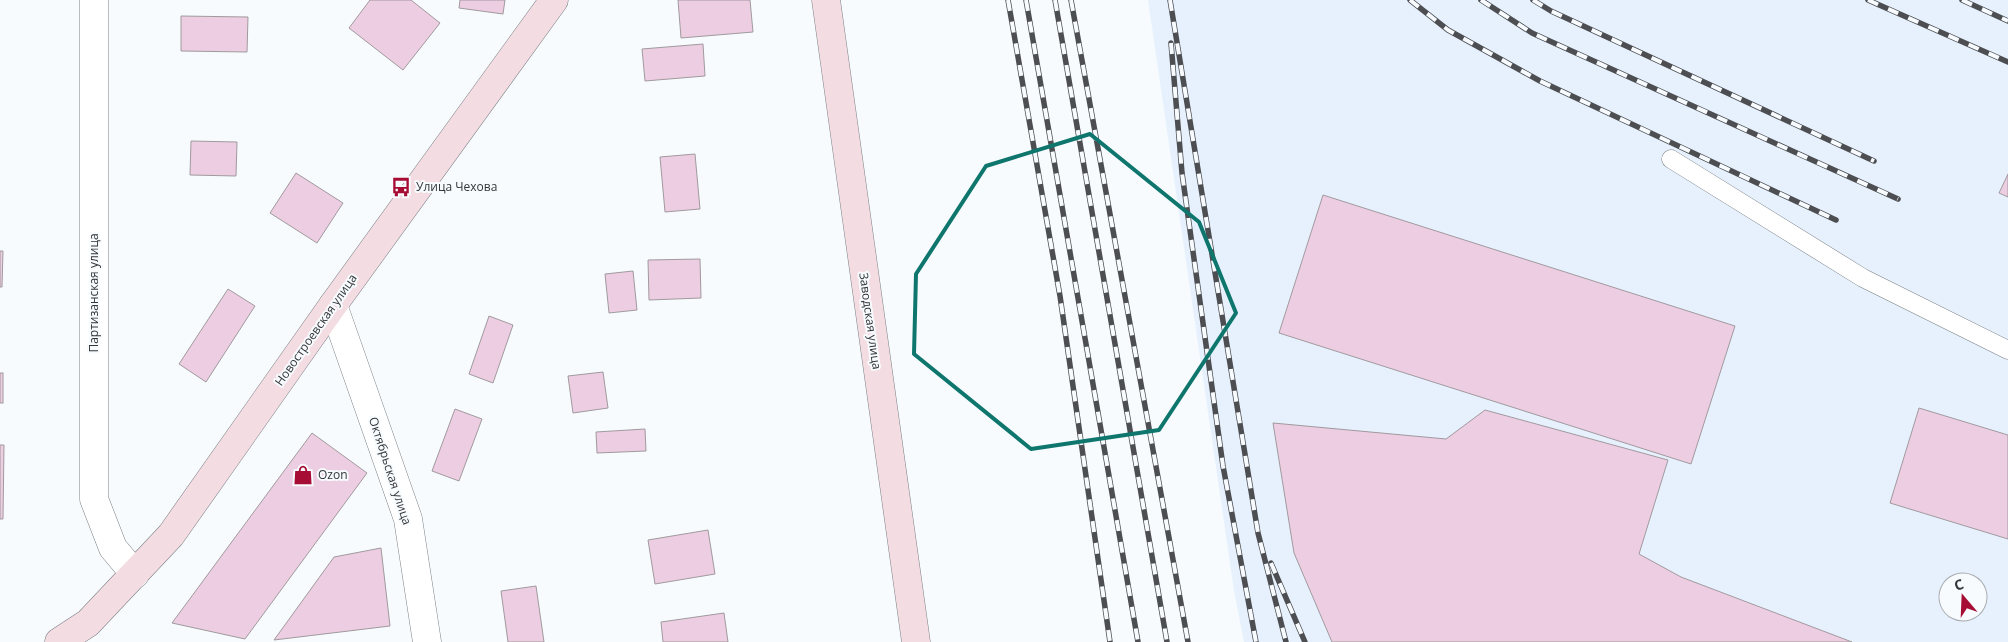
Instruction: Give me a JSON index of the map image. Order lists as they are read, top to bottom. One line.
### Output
{"streets":{"street":["Партизанская улица","Заводская улица","Новостроевская улица","Октябрьская улица"]},"crossings":[["Партизанская улица","Новостроевская улица"],["Новостроевская улица","Октябрьская улица"]],"places":{"bus stop":["Улица Чехова"],"shop":["Ozon"]},"north":"top"}
